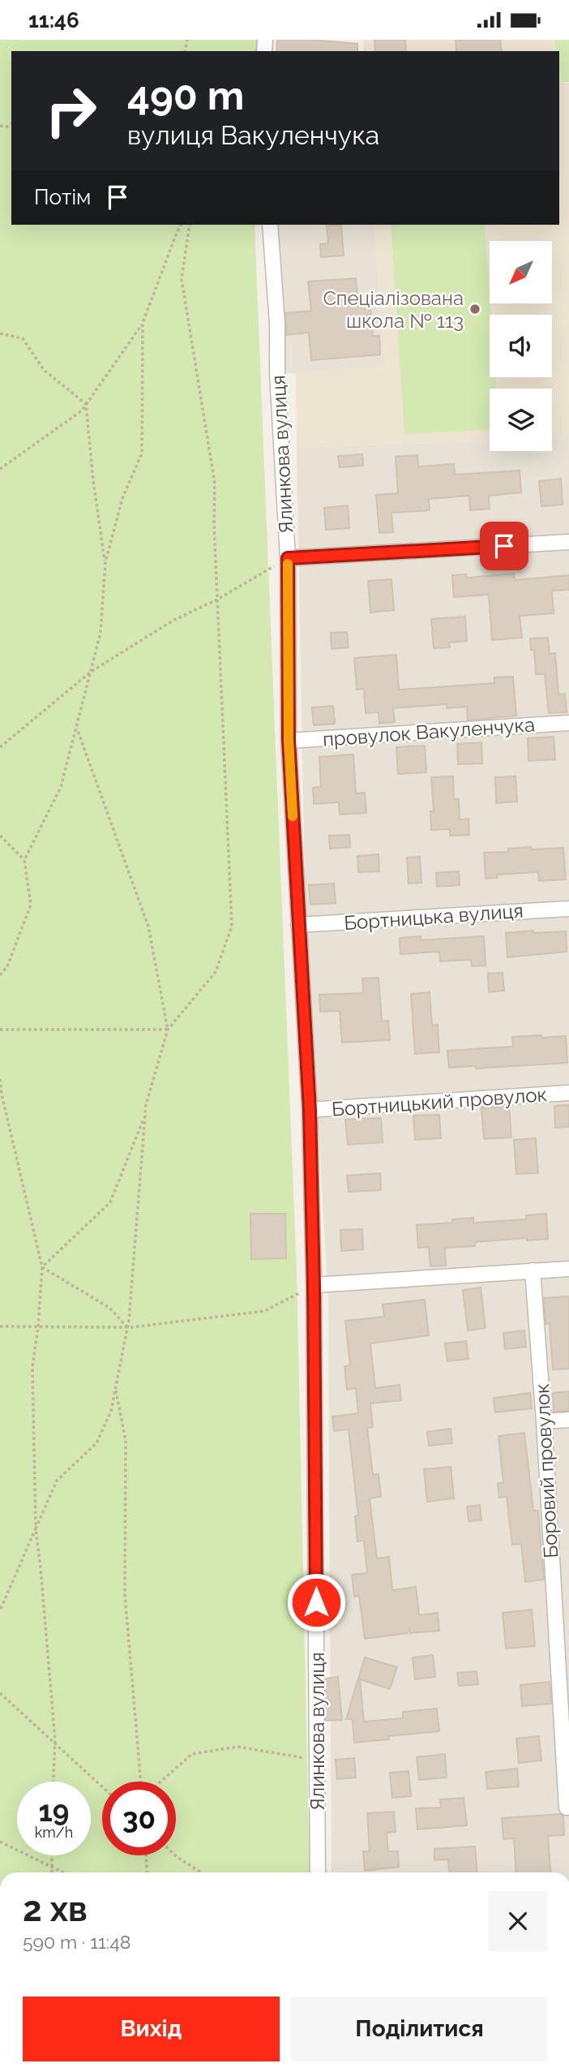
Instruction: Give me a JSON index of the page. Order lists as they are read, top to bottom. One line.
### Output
{"streets":{"street":["Ялинкова вулиця","провулок Вакуленчука","Бортницька вулиця","Бортницький провулок","Боровий провулок"]},"crossings":[["Ялинкова вулиця","провулок Вакуленчука"],["Ялинкова вулиця","Бортницька вулиця"],["Ялинкова вулиця","Бортницький провулок"]],"places":["Спеціалізована школа № 113"],"north":"bottom left","page":{"status":"11:46","turn":["490 m","вулиця Вакуленчука"],"then":"Потім","speed":"19 km/h","limit":"30","heading":["2 хв","590 m · 11:48"],"buttons":["Вихід","Поділитися"]}}
